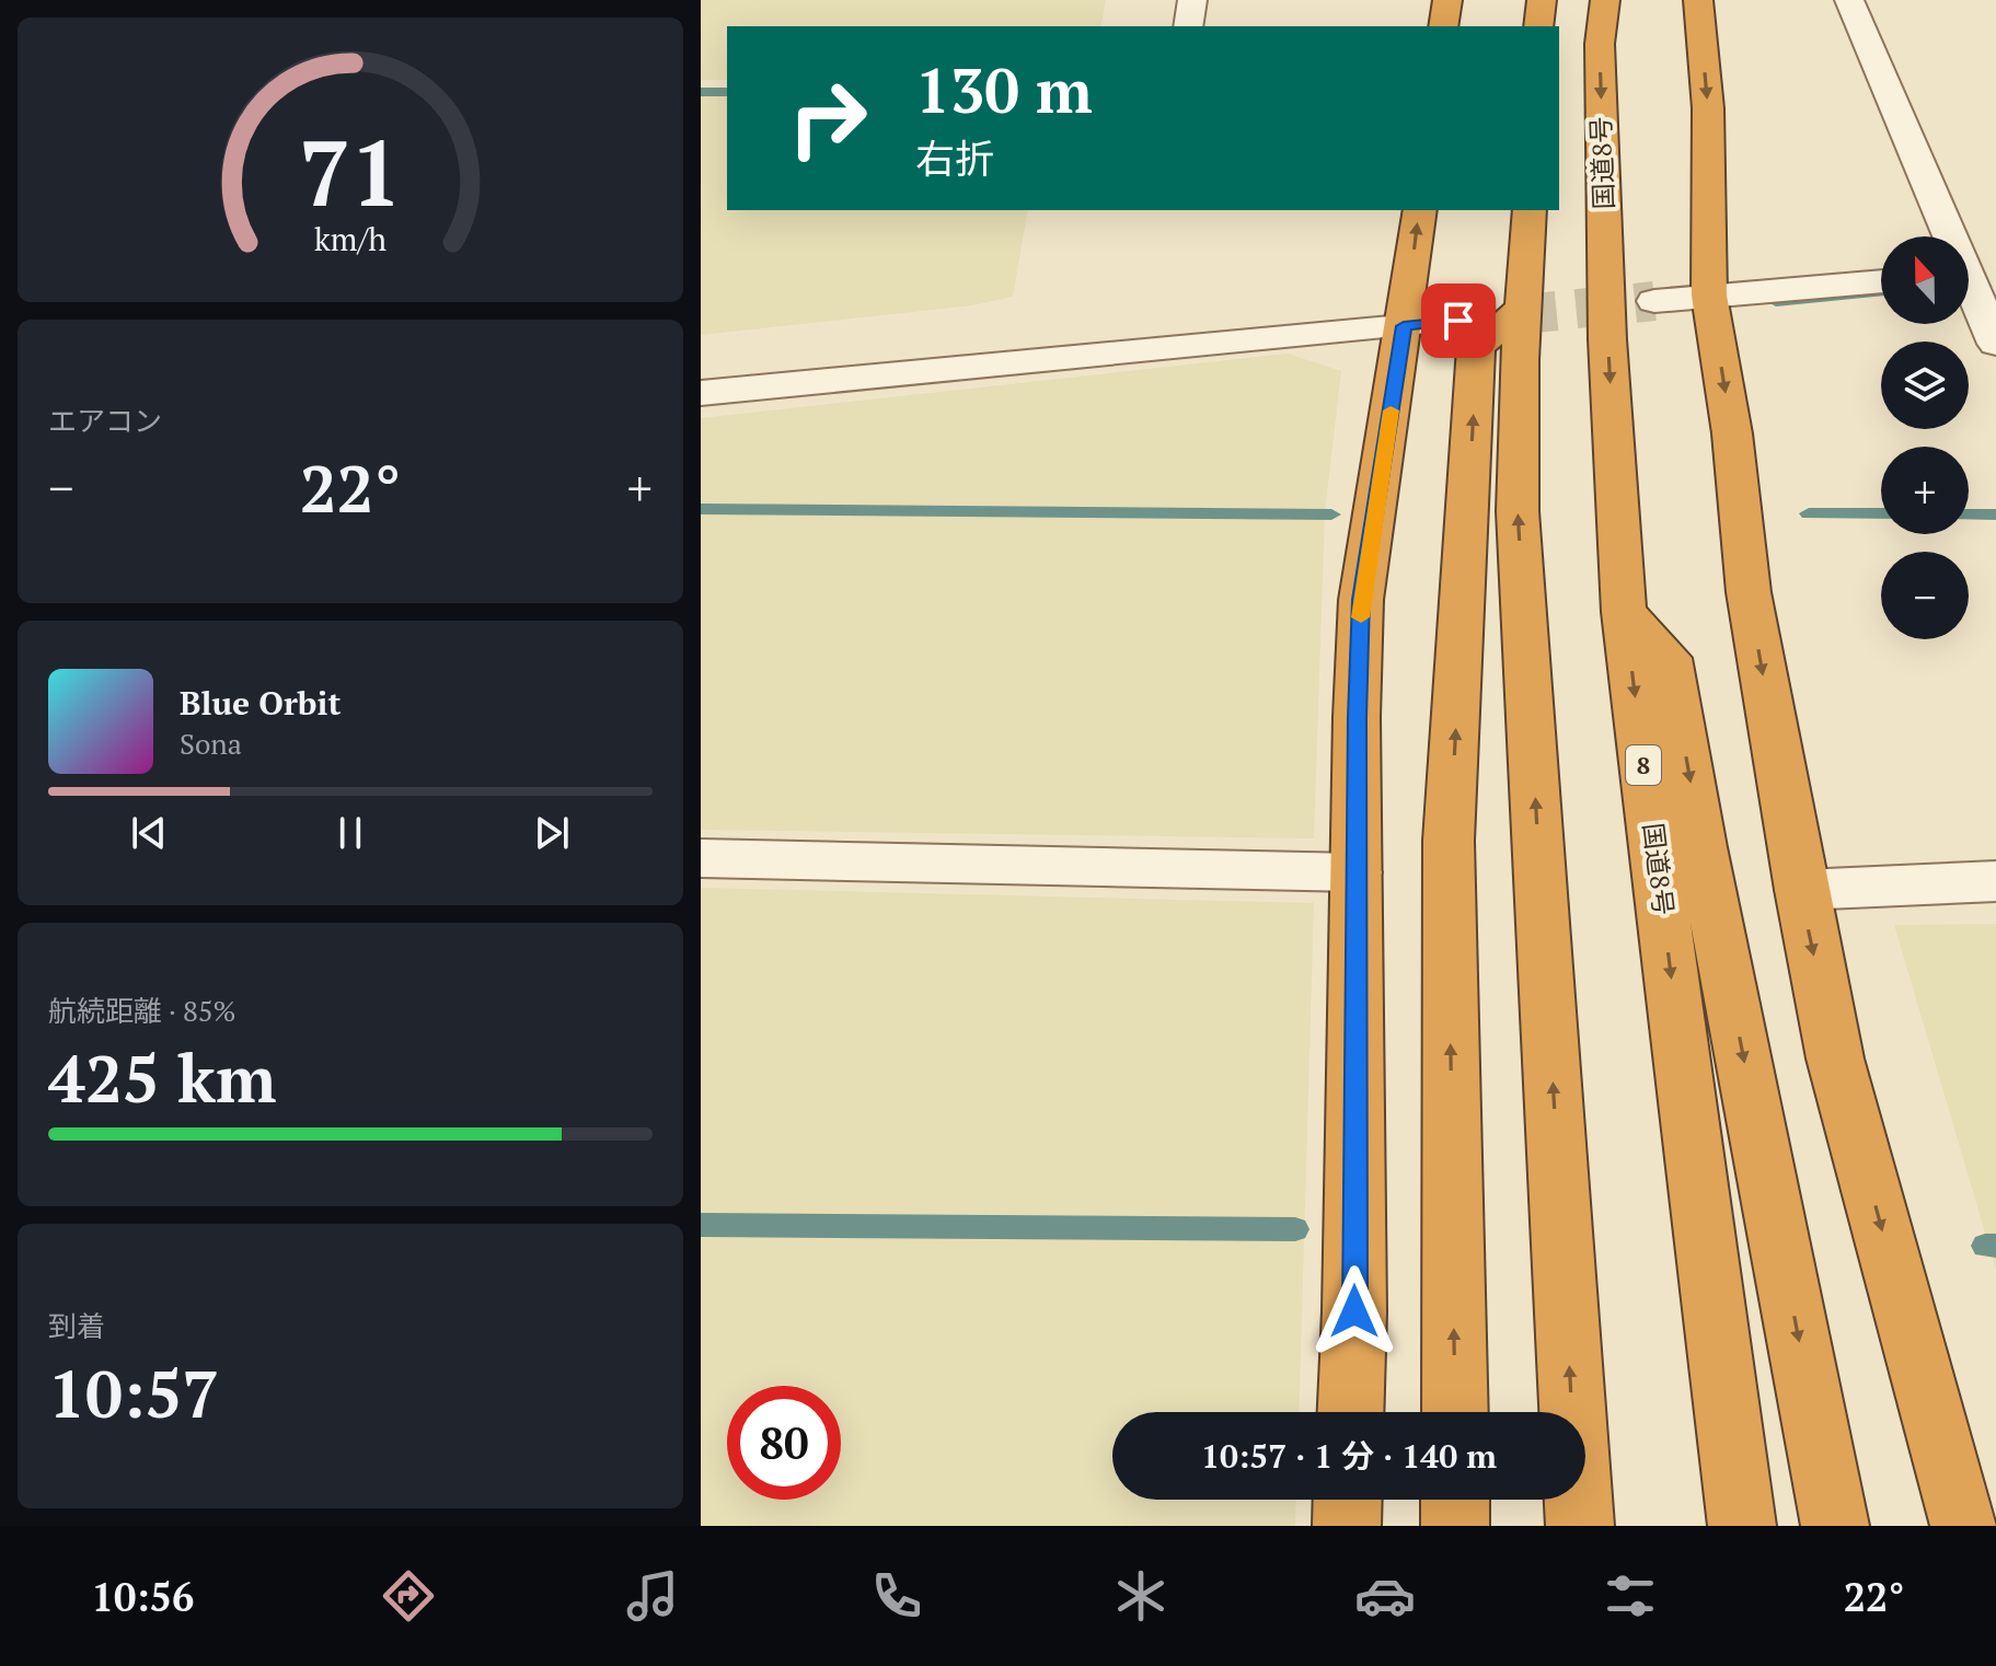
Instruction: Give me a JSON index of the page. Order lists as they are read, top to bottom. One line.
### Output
{"streets":{"highway":["国道8号","8"]},"north":"top","page":{"turn":["130 m","右折"],"map_buttons":["+","−"],"tile":["エアコン",["航続距離 · 85%","425 km"],["到着","10:57"]],"heat":["−","22°","+"],"song":["Blue Orbit","Sona"],"limit":"80","trip":"10:57 · 1 分 · 140 m","tabs":["10:56","22°"],"gauge":["71","km/h"]}}
